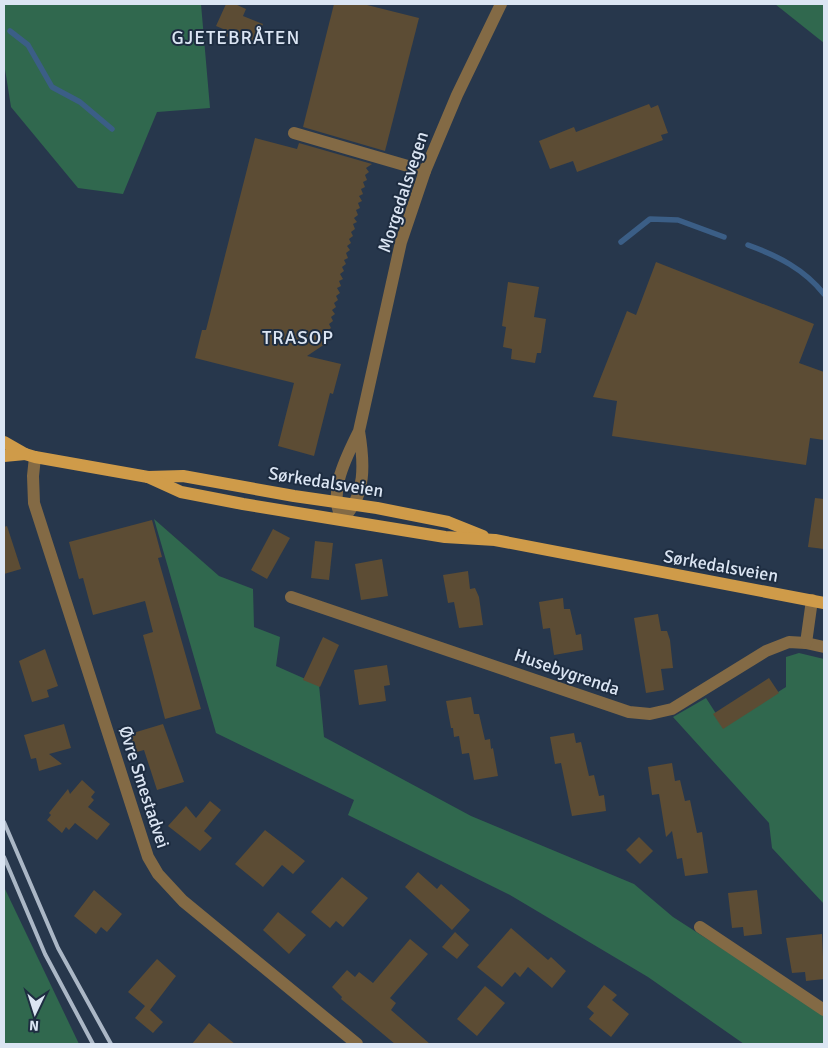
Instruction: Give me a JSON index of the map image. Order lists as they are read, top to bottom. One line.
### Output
{"streets":{"main road":["Sørkedalsveien"],"street":["Morgedalsvegen","Husebygrenda","Øvre Smestadvei"]},"crossings":[["Morgedalsvegen","Sørkedalsveien"],["Sørkedalsveien","Øvre Smestadvei"]],"districts":["GJETEBRÅTEN","TRASOP"],"north":"bottom"}
